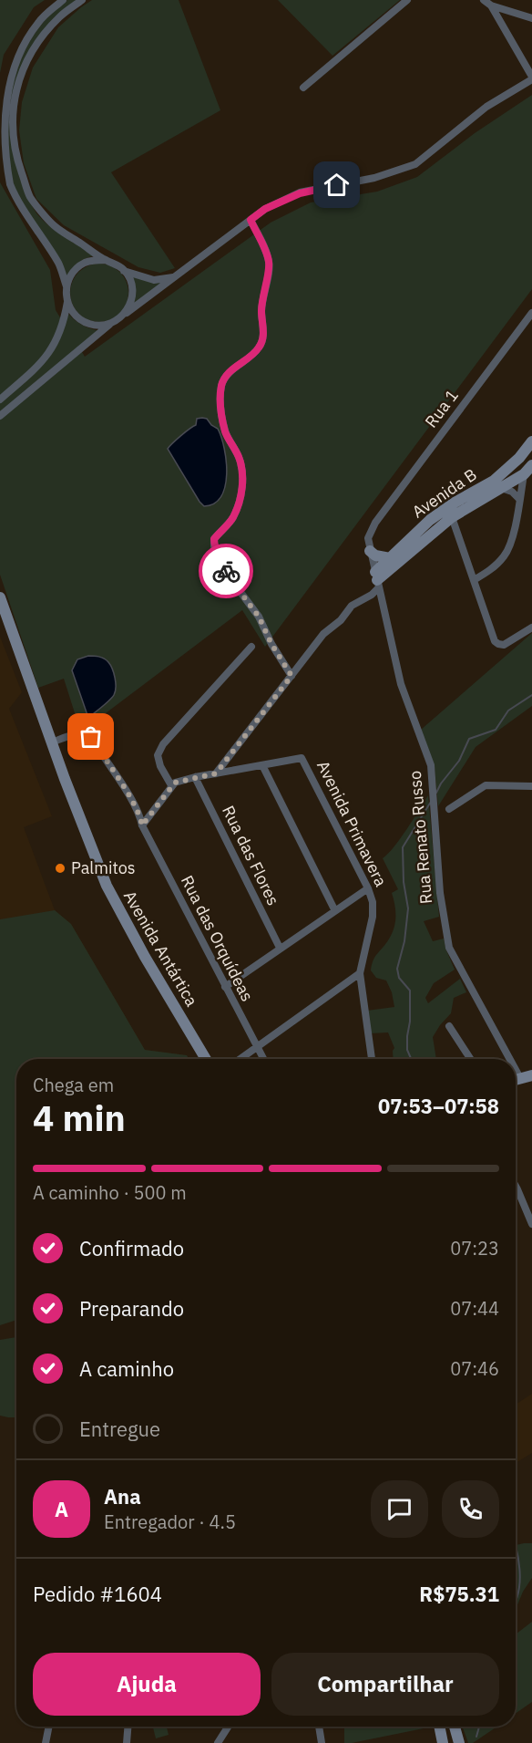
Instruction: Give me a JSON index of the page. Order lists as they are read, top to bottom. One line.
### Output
{"streets":{"main road":["Avenida B","Avenida Antártica"],"street":["Rua 1","Avenida Primavera","Rua Renato Russo","Rua das Flores","Rua das Orquídeas"]},"crossings":[["Rua 1","Rua Renato Russo"],["Avenida B","Rua Renato Russo"],["Rua das Orquídeas","Avenida Antártica"]],"places":["Palmitos"],"page":{"heading":["4 min","Chega em","07:53–07:58"],"panel":["Ana","Entregador · 4.5","Pedido #1604","R$75.31"],"bar":"A caminho · 500 m","list":[["Confirmado","07:23"],["Preparando","07:44"],["A caminho","07:46"],"Entregue"],"round":"A","buttons":["Ajuda","Compartilhar"]}}
